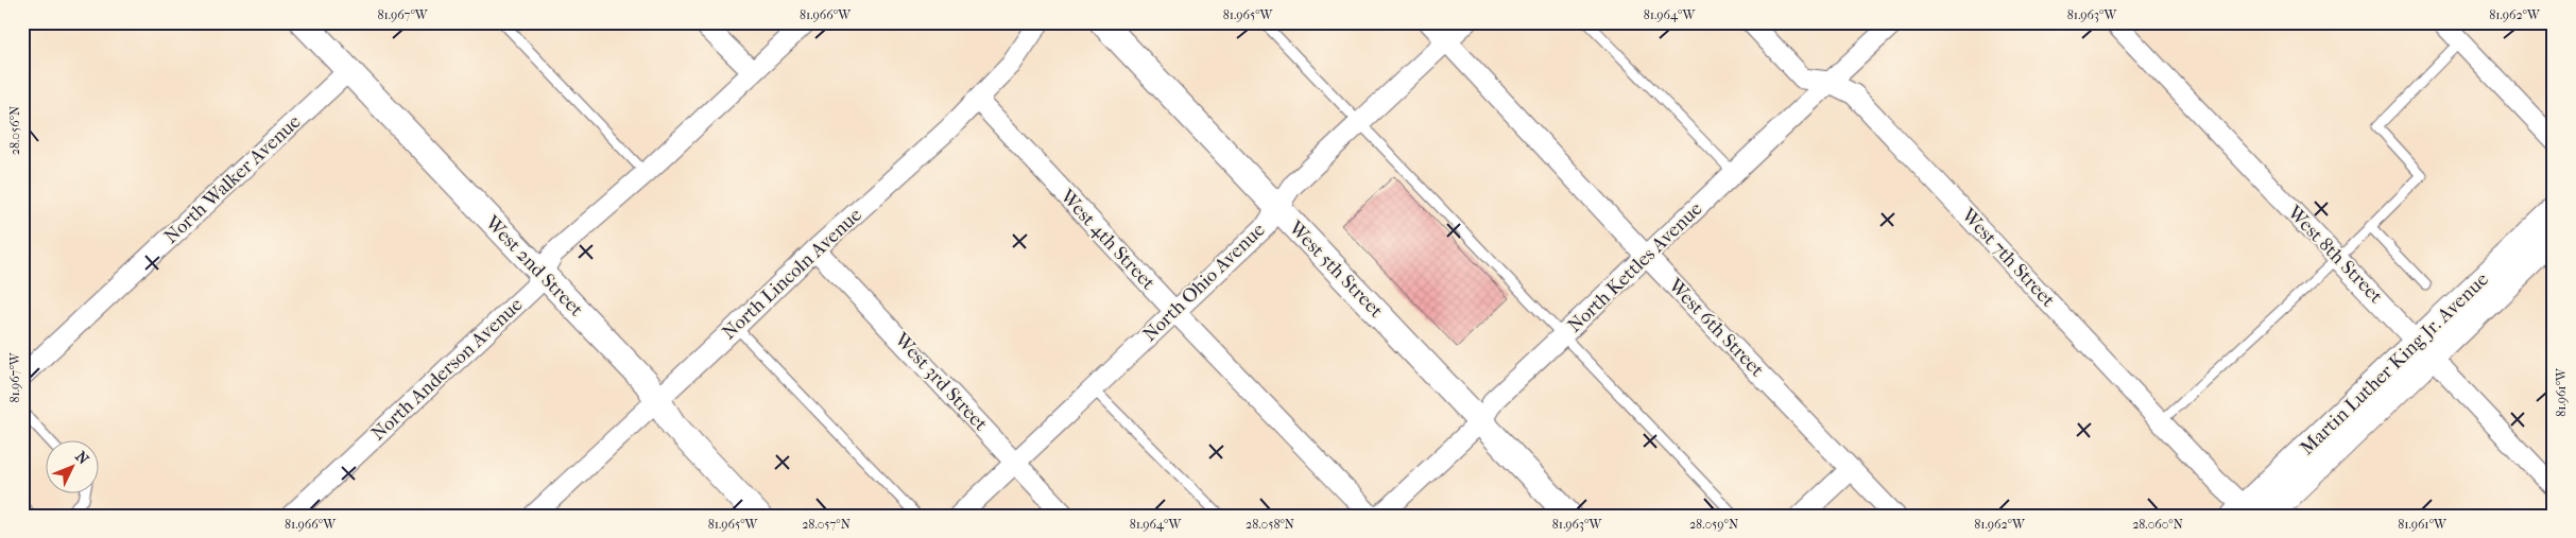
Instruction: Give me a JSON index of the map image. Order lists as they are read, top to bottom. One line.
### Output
{"streets":{"street":["North Walker Avenue","West 4th Street","West 8th Street","West 7th Street","West 2nd Street","North Kettles Avenue","West 5th Street","North Lincoln Avenue","North Ohio Avenue","West 6th Street","Martin Luther King Jr. Avenue","North Anderson Avenue","West 3rd Street"]},"crossings":[["North Walker Avenue","West 2nd Street"],["West 4th Street","North Lincoln Avenue"],["West 4th Street","North Ohio Avenue"],["West 8th Street","Martin Luther King Jr. Avenue"],["West 7th Street","North Kettles Avenue"],["West 7th Street","Martin Luther King Jr. Avenue"],["West 2nd Street","North Lincoln Avenue"],["West 2nd Street","North Anderson Avenue"],["North Kettles Avenue","West 5th Street"],["North Kettles Avenue","West 6th Street"],["West 5th Street","North Ohio Avenue"],["North Lincoln Avenue","West 3rd Street"],["North Ohio Avenue","West 6th Street"],["North Ohio Avenue","West 3rd Street"]],"north":"top right","coordinates":["81.967°W","81.966°W","81.965°W","81.964°W","81.963°W","81.962°W","28.056°N","81.961°W","28.057°N","28.058°N","28.059°N","28.060°N"]}
